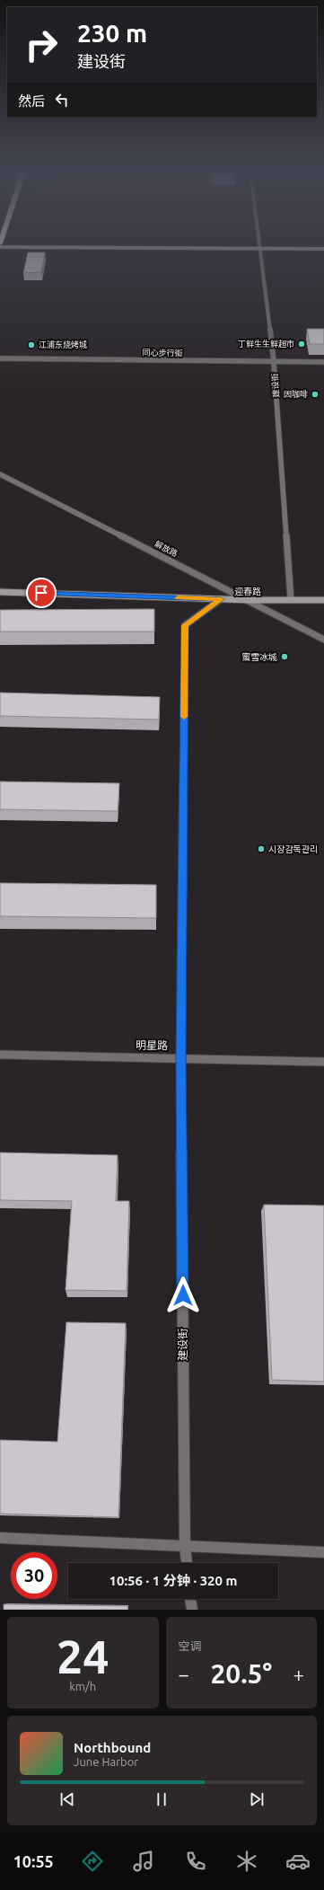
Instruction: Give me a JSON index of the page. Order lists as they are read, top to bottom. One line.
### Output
{"streets":{"street":["同心步行街","建设街","解放路","迎春路","明星路"]},"crossings":[["同心步行街","建设街"],["建设街","迎春路"],["建设街","明星路"],["解放路","迎春路"]],"places":["丁鲜生生鲜超市","江浦东烧烤城","因咖啡","蜜雪冰城","시장감독관리"],"page":{"turn":["230 m","建设街"],"then":"然后","limit":"30","trip":"10:56 · 1 分钟 · 320 m","tile":[["24","km/h"],"空调"],"heat":["−","20.5°","+"],"song":["Northbound","June Harbor"],"tabs":"10:55"}}
